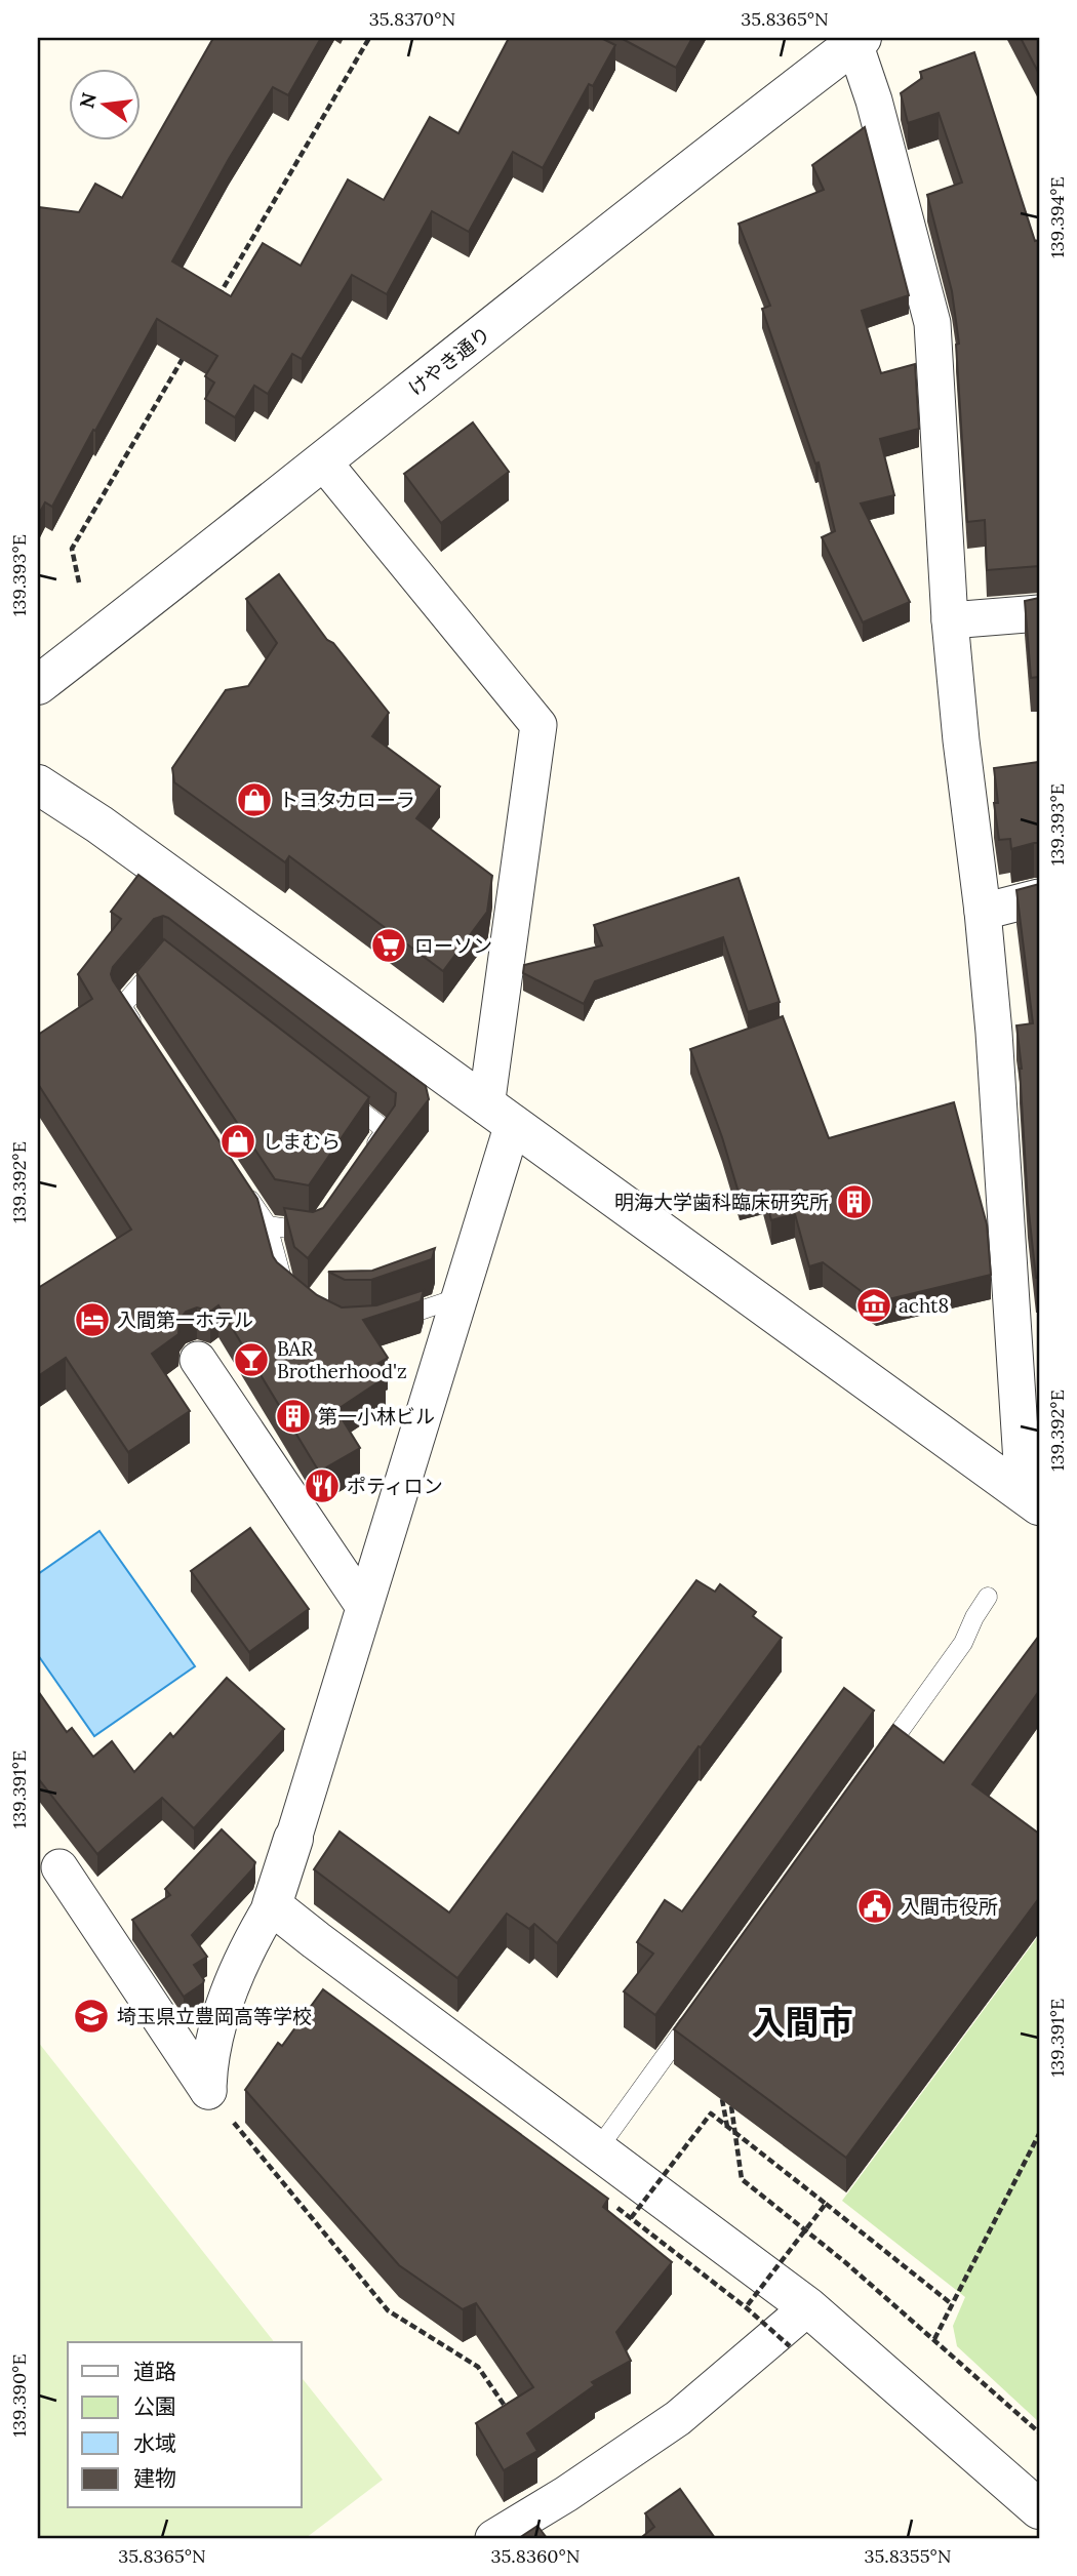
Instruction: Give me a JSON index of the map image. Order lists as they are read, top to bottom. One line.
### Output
{"streets":{"street":["けやき通り"]},"districts":["入間市"],"places":{"shop":["トヨタカローラ","しまむら"],"supermarket":["ローソン"],"building":["明海大学歯科臨床研究所","第一小林ビル"],"museum":["acht8"],"hotel":["入間第一ホテル"],"bar":["BAR Brotherhood'z"],"restaurant":["ポティロン"],"public building":["入間市役所"],"school or university":["埼玉県立豊岡高等学校"]},"legend":["道路","公園","水域","建物"],"north":"left","coordinates":["35.8370°N","35.8365°N","139.394°E","139.393°E","139.392°E","139.391°E","139.390°E","35.8360°N","35.8355°N"]}
